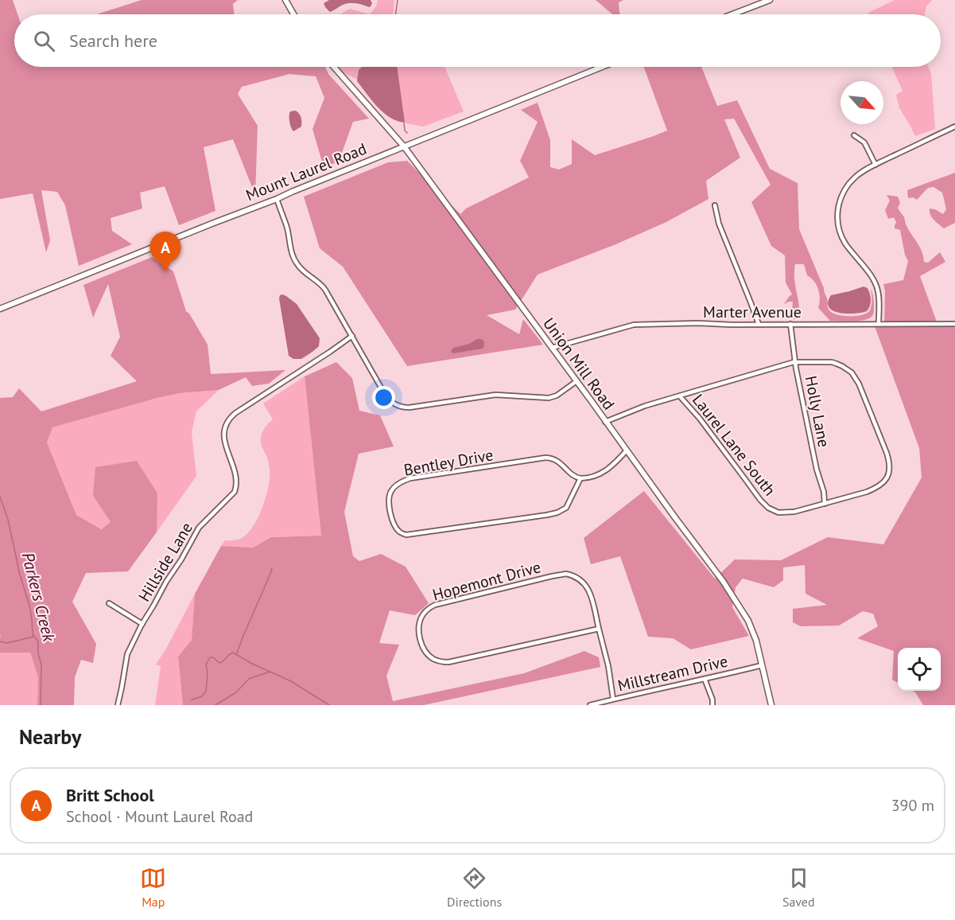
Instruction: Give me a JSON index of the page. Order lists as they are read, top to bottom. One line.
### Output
{"streets":{"street":["Mount Laurel Road","Marter Avenue","Union Mill Road","Holly Lane","Laurel Lane South","Bentley Drive","Hillside Lane","Hopemont Drive","Millstream Drive"]},"crossings":[["Mount Laurel Road","Union Mill Road"],["Marter Avenue","Union Mill Road"],["Marter Avenue","Holly Lane"],["Union Mill Road","Laurel Lane South"],["Union Mill Road","Millstream Drive"],["Holly Lane","Laurel Lane South"],["Hopemont Drive","Millstream Drive"]],"water":["Parkers Creek"],"north":"bottom right","page":{"search":"Search here","pins":"A","heading":"Nearby","list":[{"mark":"A","name":"Britt School","note":"School · Mount Laurel Road","value":"390 m"}],"nav":["Map","Directions","Saved"]}}
